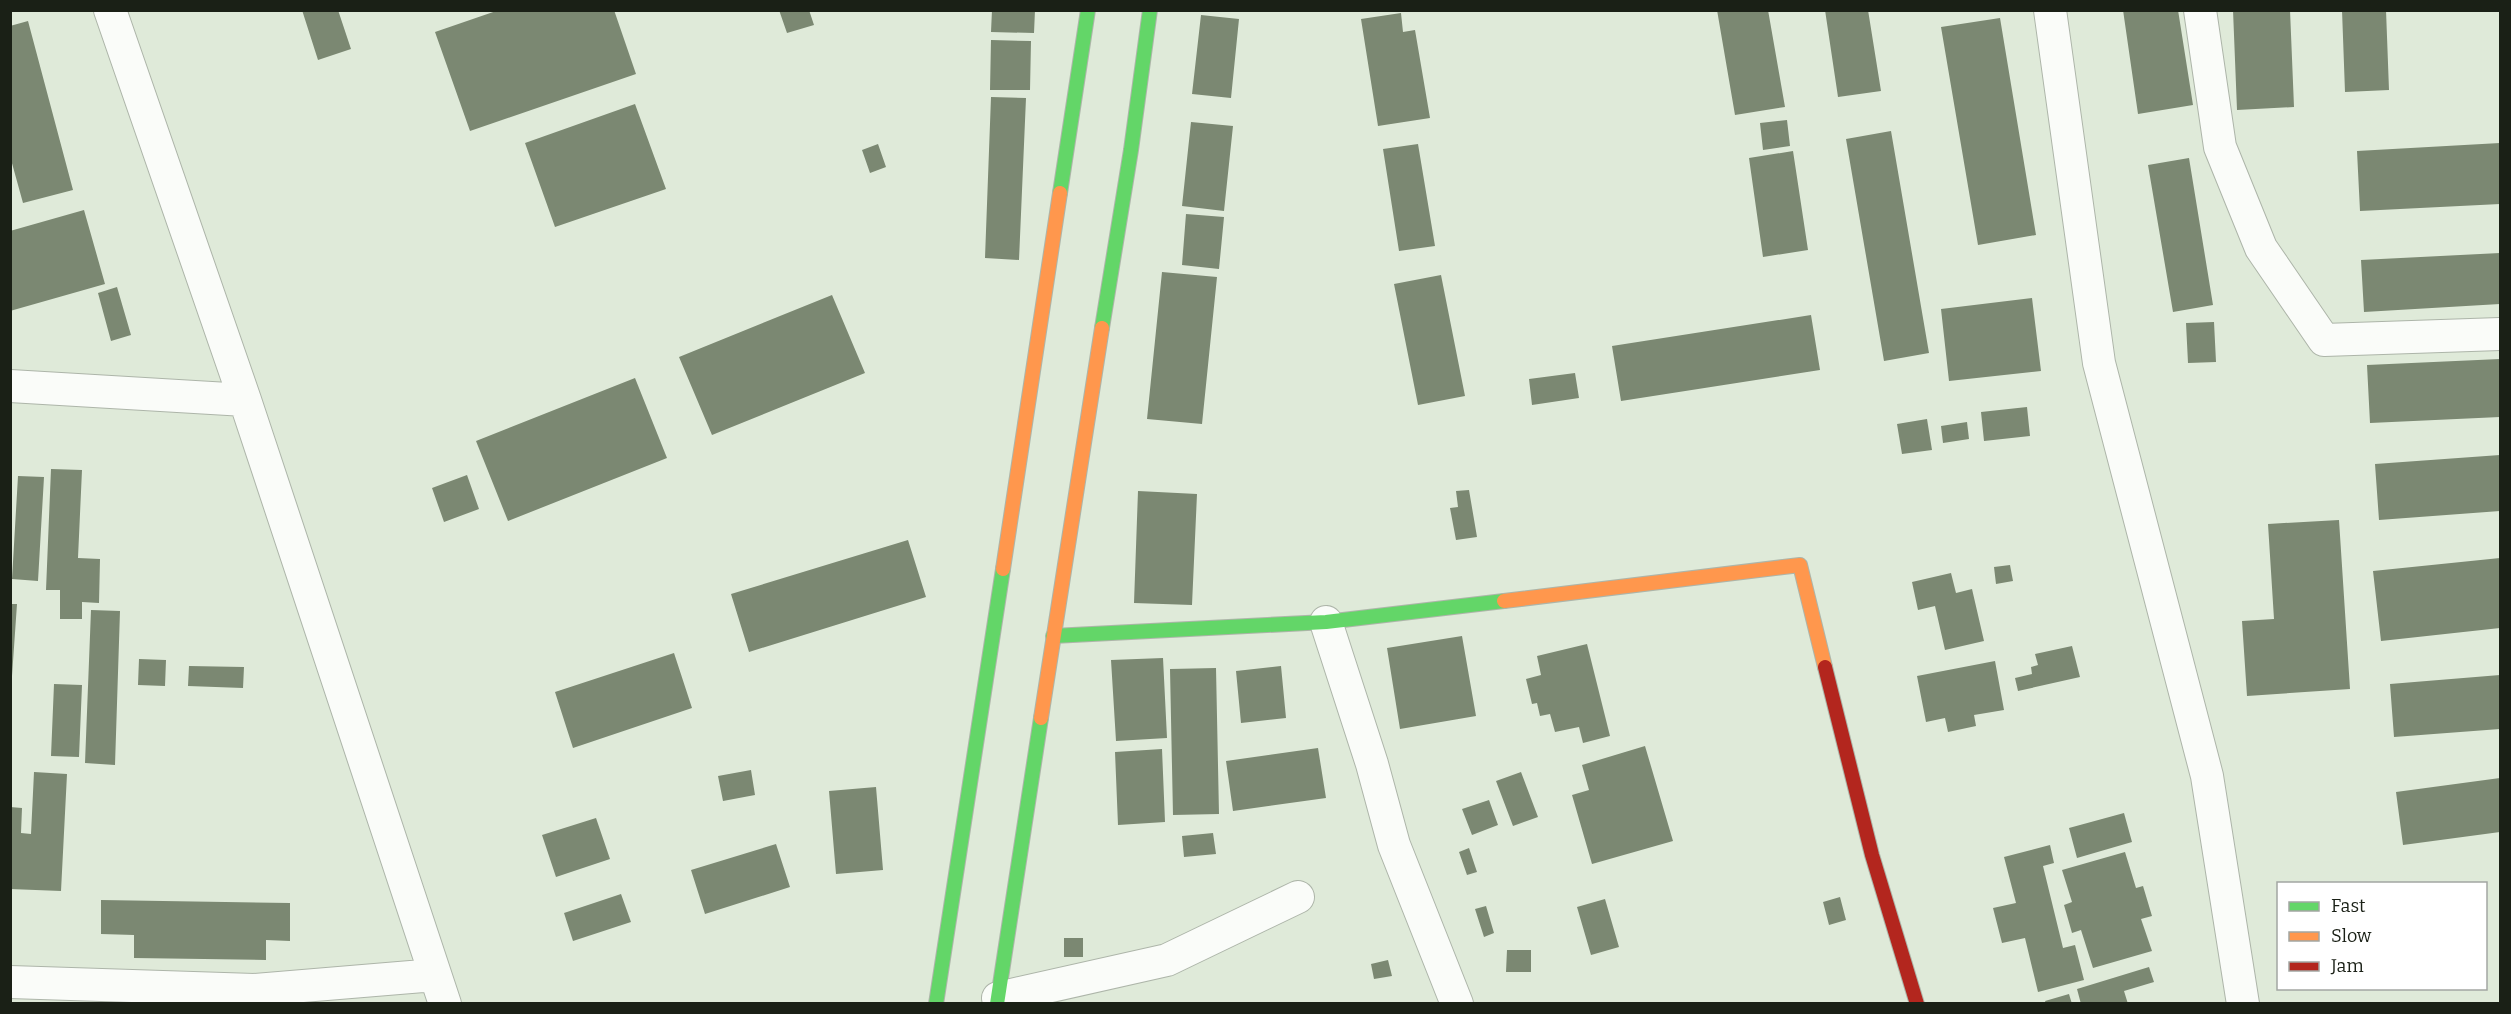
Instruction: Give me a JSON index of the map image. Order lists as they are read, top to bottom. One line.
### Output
{"legend":["Fast","Slow","Jam"]}
